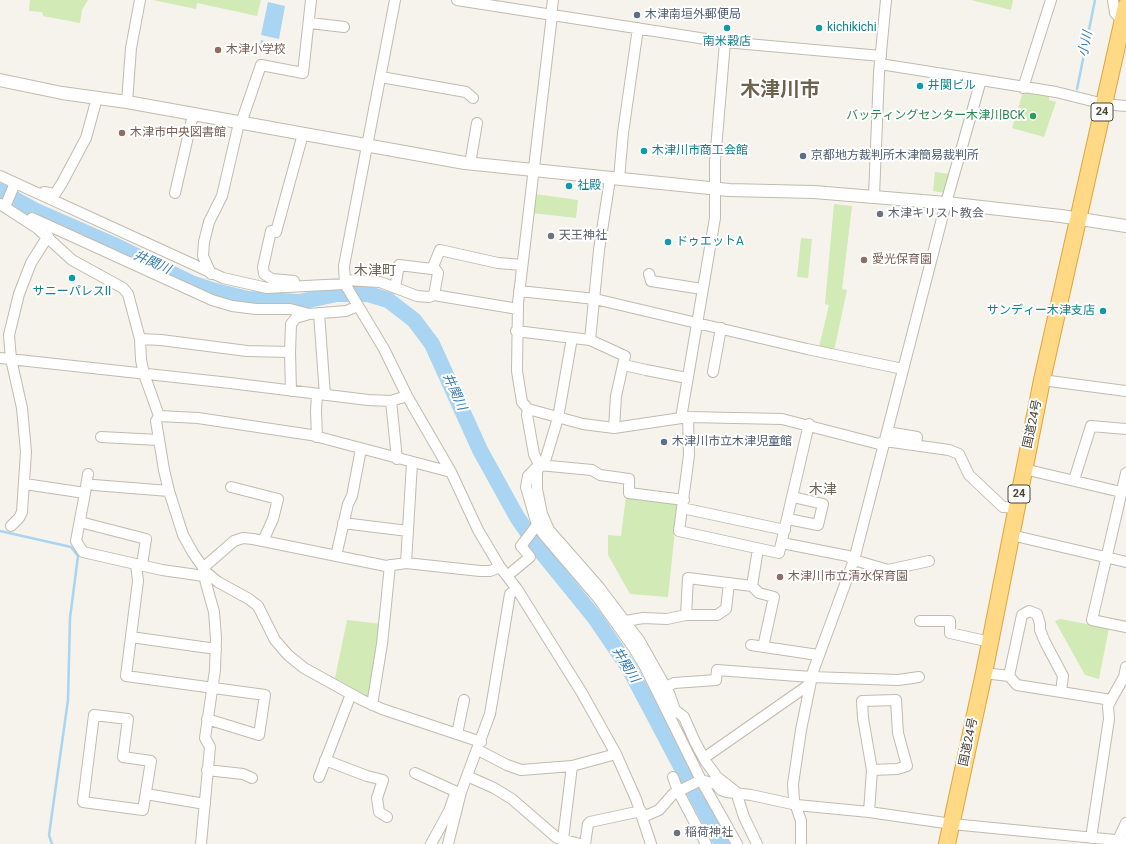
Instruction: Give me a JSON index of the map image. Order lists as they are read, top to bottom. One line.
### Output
{"streets":{"highway":["24","国道24号"]},"districts":["木津川市","木津町","木津"],"water":["小川","井関川"],"places":["木津南垣外郵便局","南米穀店","kichikichi","木津小学校","井関ビル","バッティングセンター木津川BCK","木津市中央図書館","木津川市商工会館","京都地方裁判所木津簡易裁判所","社殿","木津キリスト教会","天王神社","ドゥエットA","愛光保育園","サニーパレスII","サンディー木津支店","木津川市立木津児童館","木津川市立清水保育園","稲荷神社"]}
